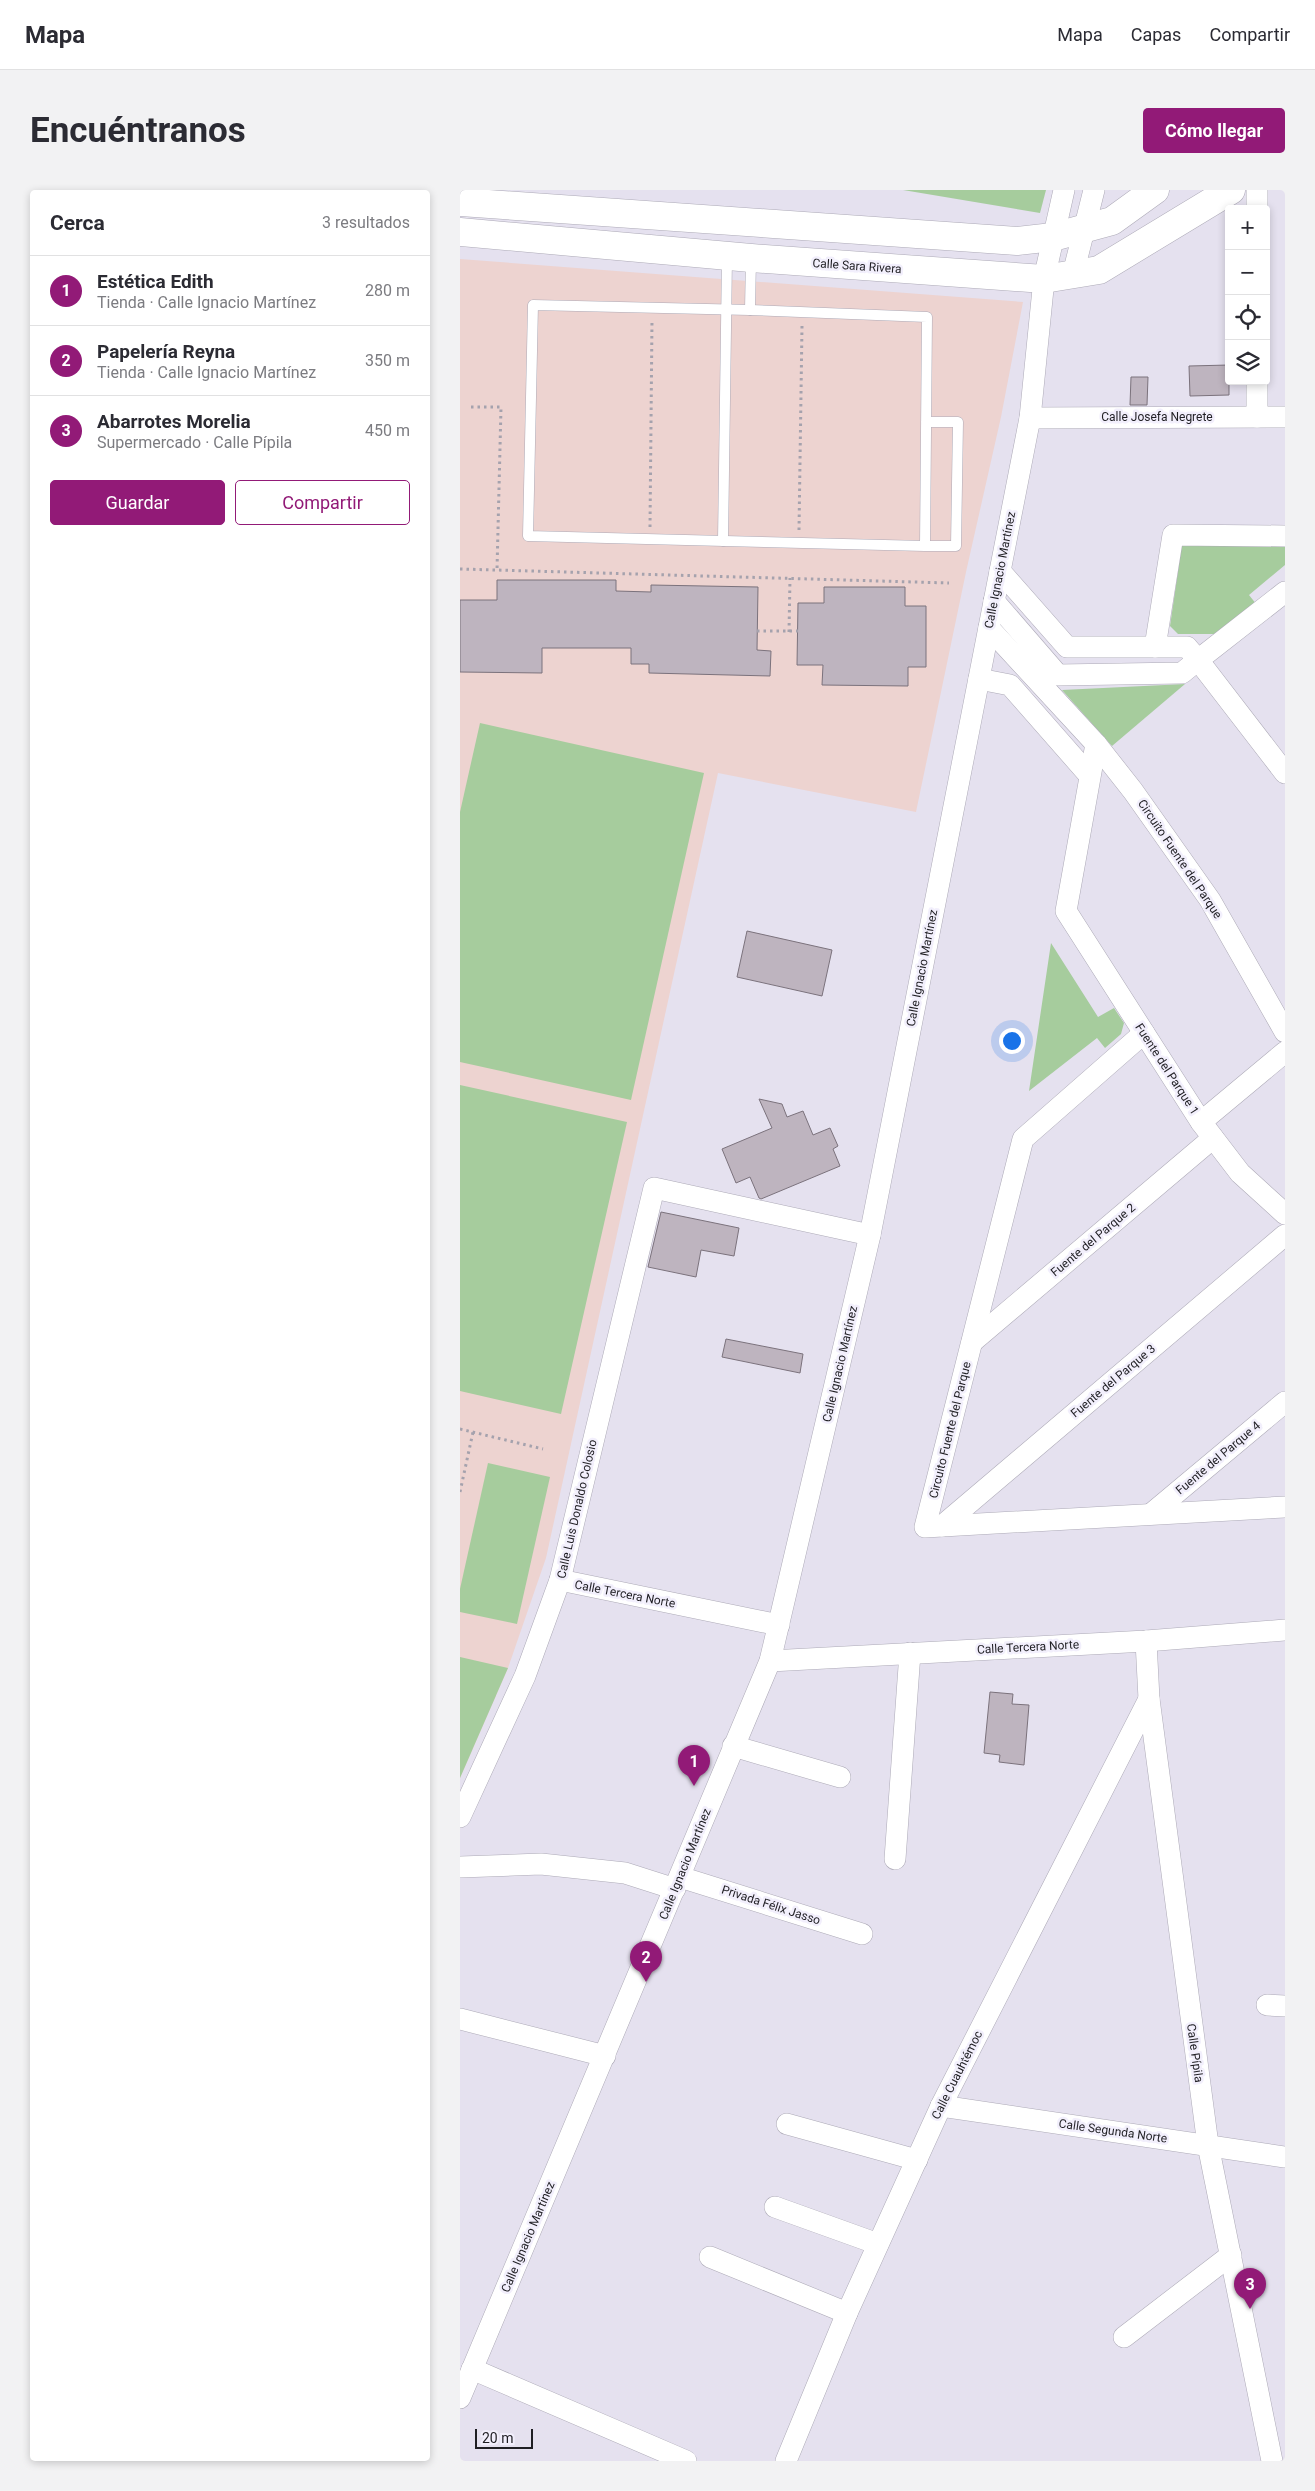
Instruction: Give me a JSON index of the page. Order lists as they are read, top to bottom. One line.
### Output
{"streets":{"street":["Calle Sara Rivera","Calle Josefa Negrete","Calle Ignacio Martínez","Circuito Fuente del Parque","Fuente del Parque 1","Fuente del Parque 2","Fuente del Parque 3","Fuente del Parque 4","Calle Luis Donaldo Colosio","Calle Tercera Norte","Privada Félix Jasso","Calle Pípila","Calle Cuauhtémoc","Calle Segunda Norte"]},"crossings":[["Calle Sara Rivera","Calle Ignacio Martínez"],["Calle Josefa Negrete","Calle Ignacio Martínez"],["Calle Ignacio Martínez","Circuito Fuente del Parque"],["Calle Ignacio Martínez","Calle Luis Donaldo Colosio"],["Calle Ignacio Martínez","Calle Tercera Norte"],["Calle Ignacio Martínez","Privada Félix Jasso"],["Circuito Fuente del Parque","Fuente del Parque 1"],["Circuito Fuente del Parque","Fuente del Parque 2"],["Circuito Fuente del Parque","Fuente del Parque 3"],["Fuente del Parque 1","Fuente del Parque 2"],["Calle Luis Donaldo Colosio","Calle Tercera Norte"],["Calle Tercera Norte","Calle Pípila"],["Calle Pípila","Calle Cuauhtémoc"],["Calle Pípila","Calle Segunda Norte"],["Calle Cuauhtémoc","Calle Segunda Norte"]],"scale_bar":"20 m","page":{"header":"Mapa","nav":["Mapa","Capas","Compartir"],"buttons":["Cómo llegar",["Guardar","Compartir"]],"title":"Encuéntranos","heading":["Cerca","3 resultados"],"map_buttons":["+","−"],"list":[{"mark":"1","name":"Estética Edith","note":"Tienda · Calle Ignacio Martínez","value":"280 m"},{"mark":"2","name":"Papelería Reyna","note":"Tienda · Calle Ignacio Martínez","value":"350 m"},{"mark":"3","name":"Abarrotes Morelia","note":"Supermercado · Calle Pípila","value":"450 m"}],"pins":["1","2","3"],"scale":"20 m"}}
